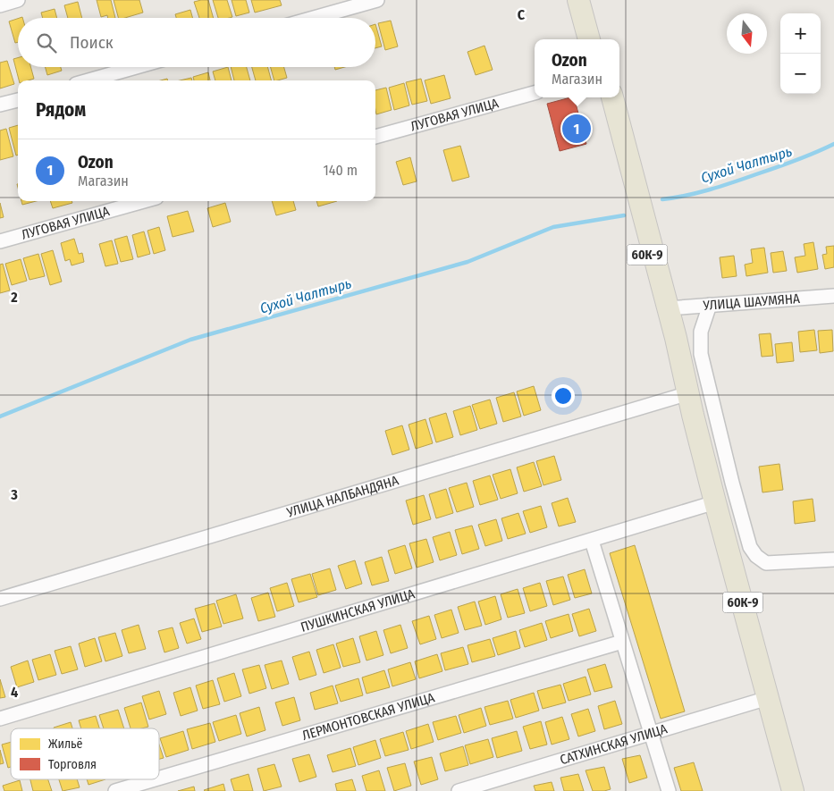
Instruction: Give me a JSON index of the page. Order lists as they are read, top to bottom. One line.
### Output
{"streets":{"main road":["60К-9"],"street":["ЛУГОВАЯ УЛИЦА","УЛИЦА ШАУМЯНА","УЛИЦА НАЛБАНДЯНА","ПУШКИНСКАЯ УЛИЦА","ЛЕРМОНТОВСКАЯ УЛИЦА","САТХИНСКАЯ УЛИЦА"]},"crossings":[["60К-9","УЛИЦА ШАУМЯНА"],["60К-9","УЛИЦА НАЛБАНДЯНА"],["60К-9","ПУШКИНСКАЯ УЛИЦА"],["60К-9","САТХИНСКАЯ УЛИЦА"]],"water":["Сухой Чалтырь"],"legend":["Жильё","Торговля"],"north":"bottom","page":{"map_buttons":["+","−"],"search":"Поиск","popup":["Ozon","Магазин"],"heading":"Рядом","pins":"1","list":[{"mark":"1","name":"Ozon","note":"Магазин","value":"140 m"}]},"grid":{"columns":["C"],"rows":["2","3","4"]}}
